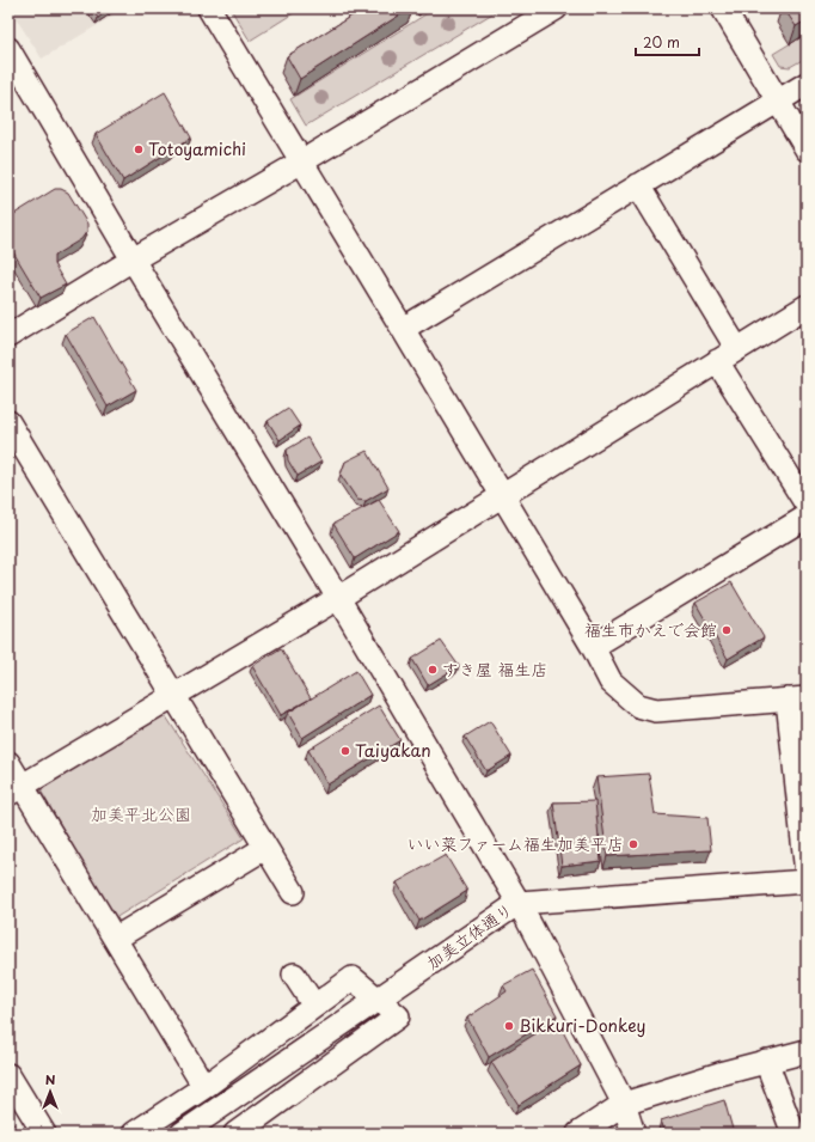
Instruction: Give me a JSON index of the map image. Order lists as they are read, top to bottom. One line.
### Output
{"streets":{"street":["加美立体通り"]},"parks":["加美平北公園"],"places":["Totoyamichi","福生市かえで会館","すき屋 福生店","Taiyakan","いい菜ファーム福生加美平店","Bikkuri-Donkey"],"scale_bar":"20 m","north":"top"}
